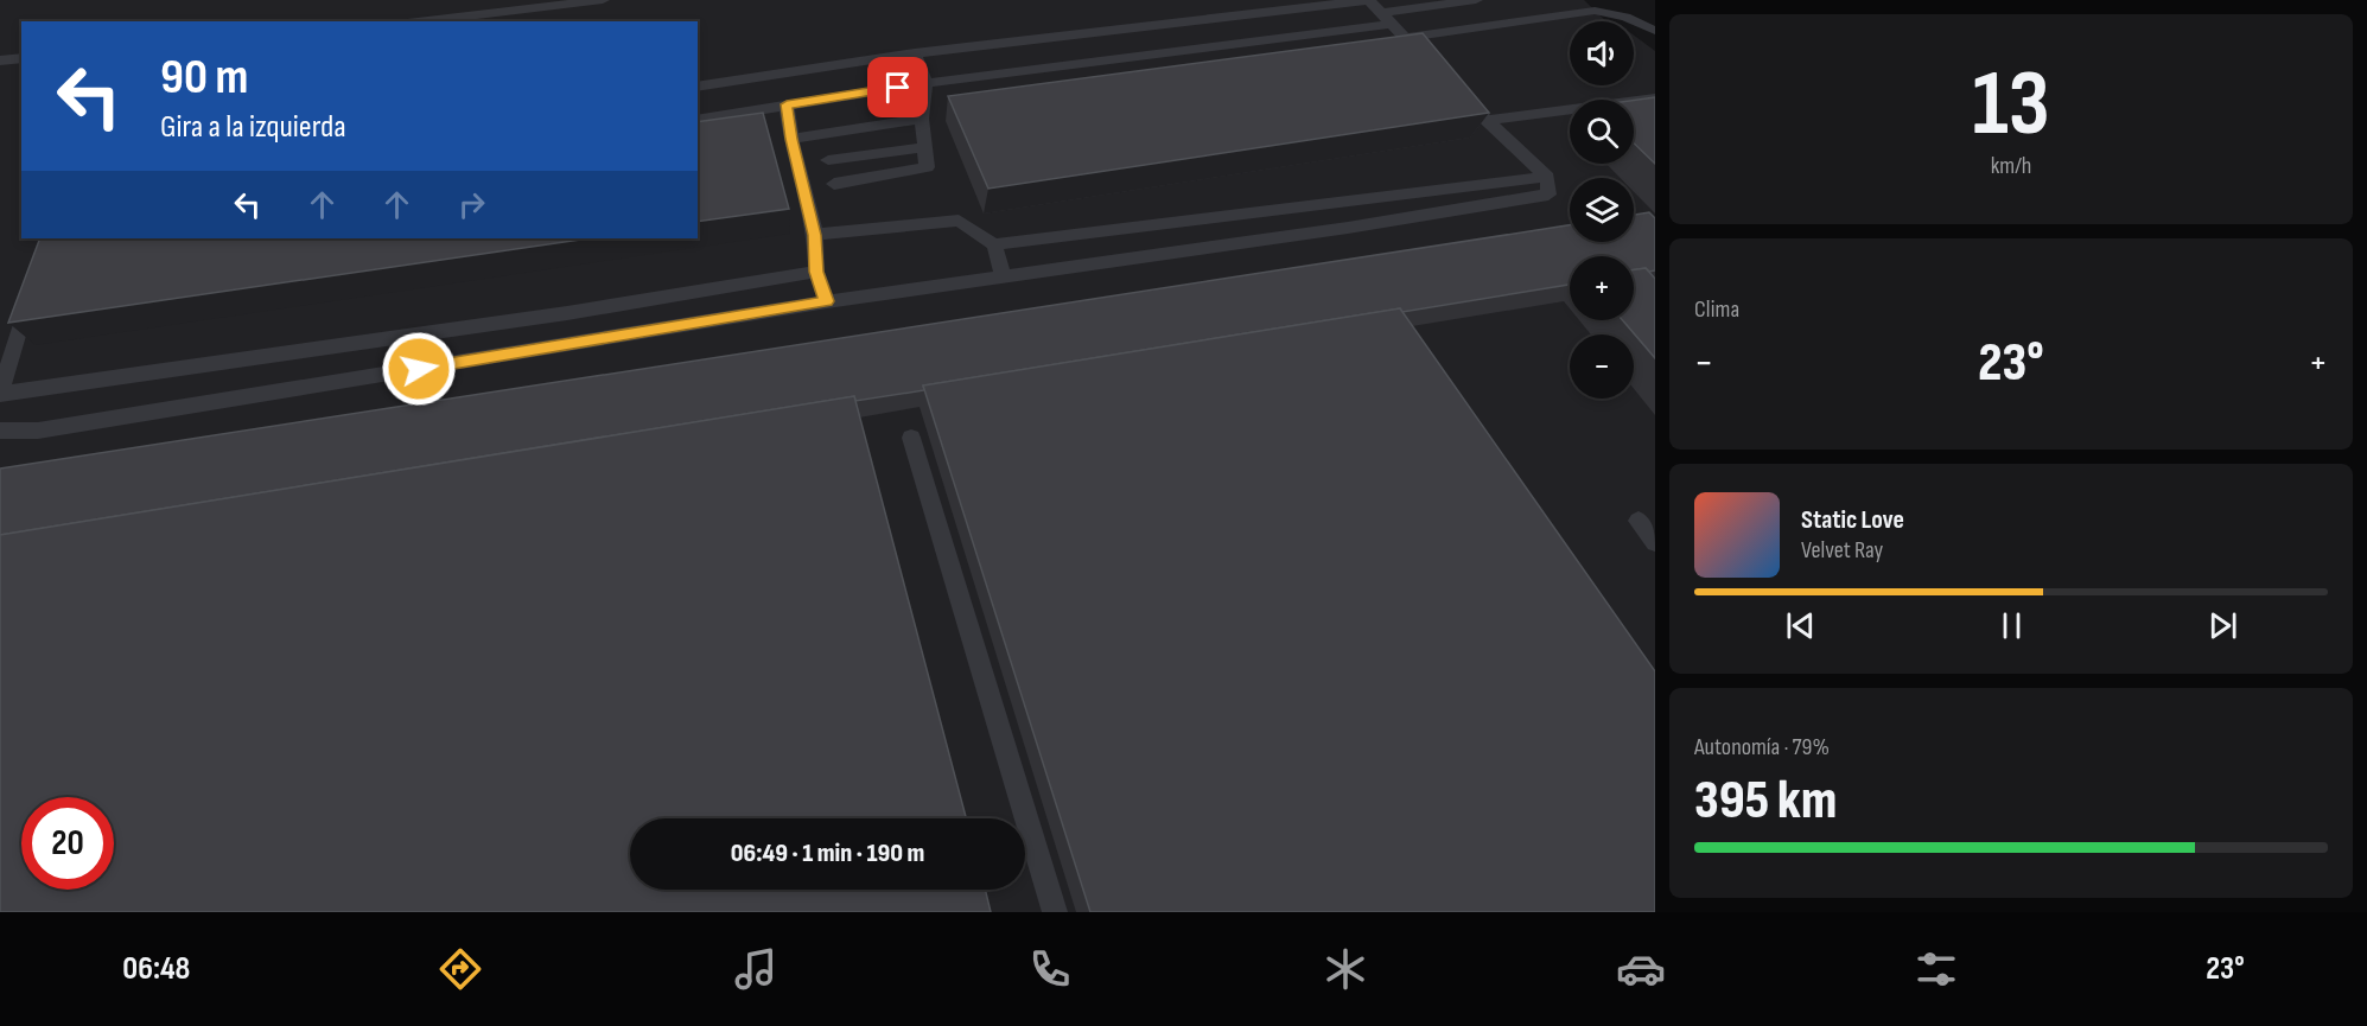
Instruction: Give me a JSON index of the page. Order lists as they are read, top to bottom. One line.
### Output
{"page":{"tile":[["13","km/h"],"Clima",["Autonomía · 79%","395 km"]],"map_buttons":["+","−"],"turn":["90 m","Gira a la izquierda"],"heat":["−","23°","+"],"song":["Static Love","Velvet Ray"],"limit":"20","trip":"06:49 · 1 min · 190 m","tabs":["06:48","23°"]}}
